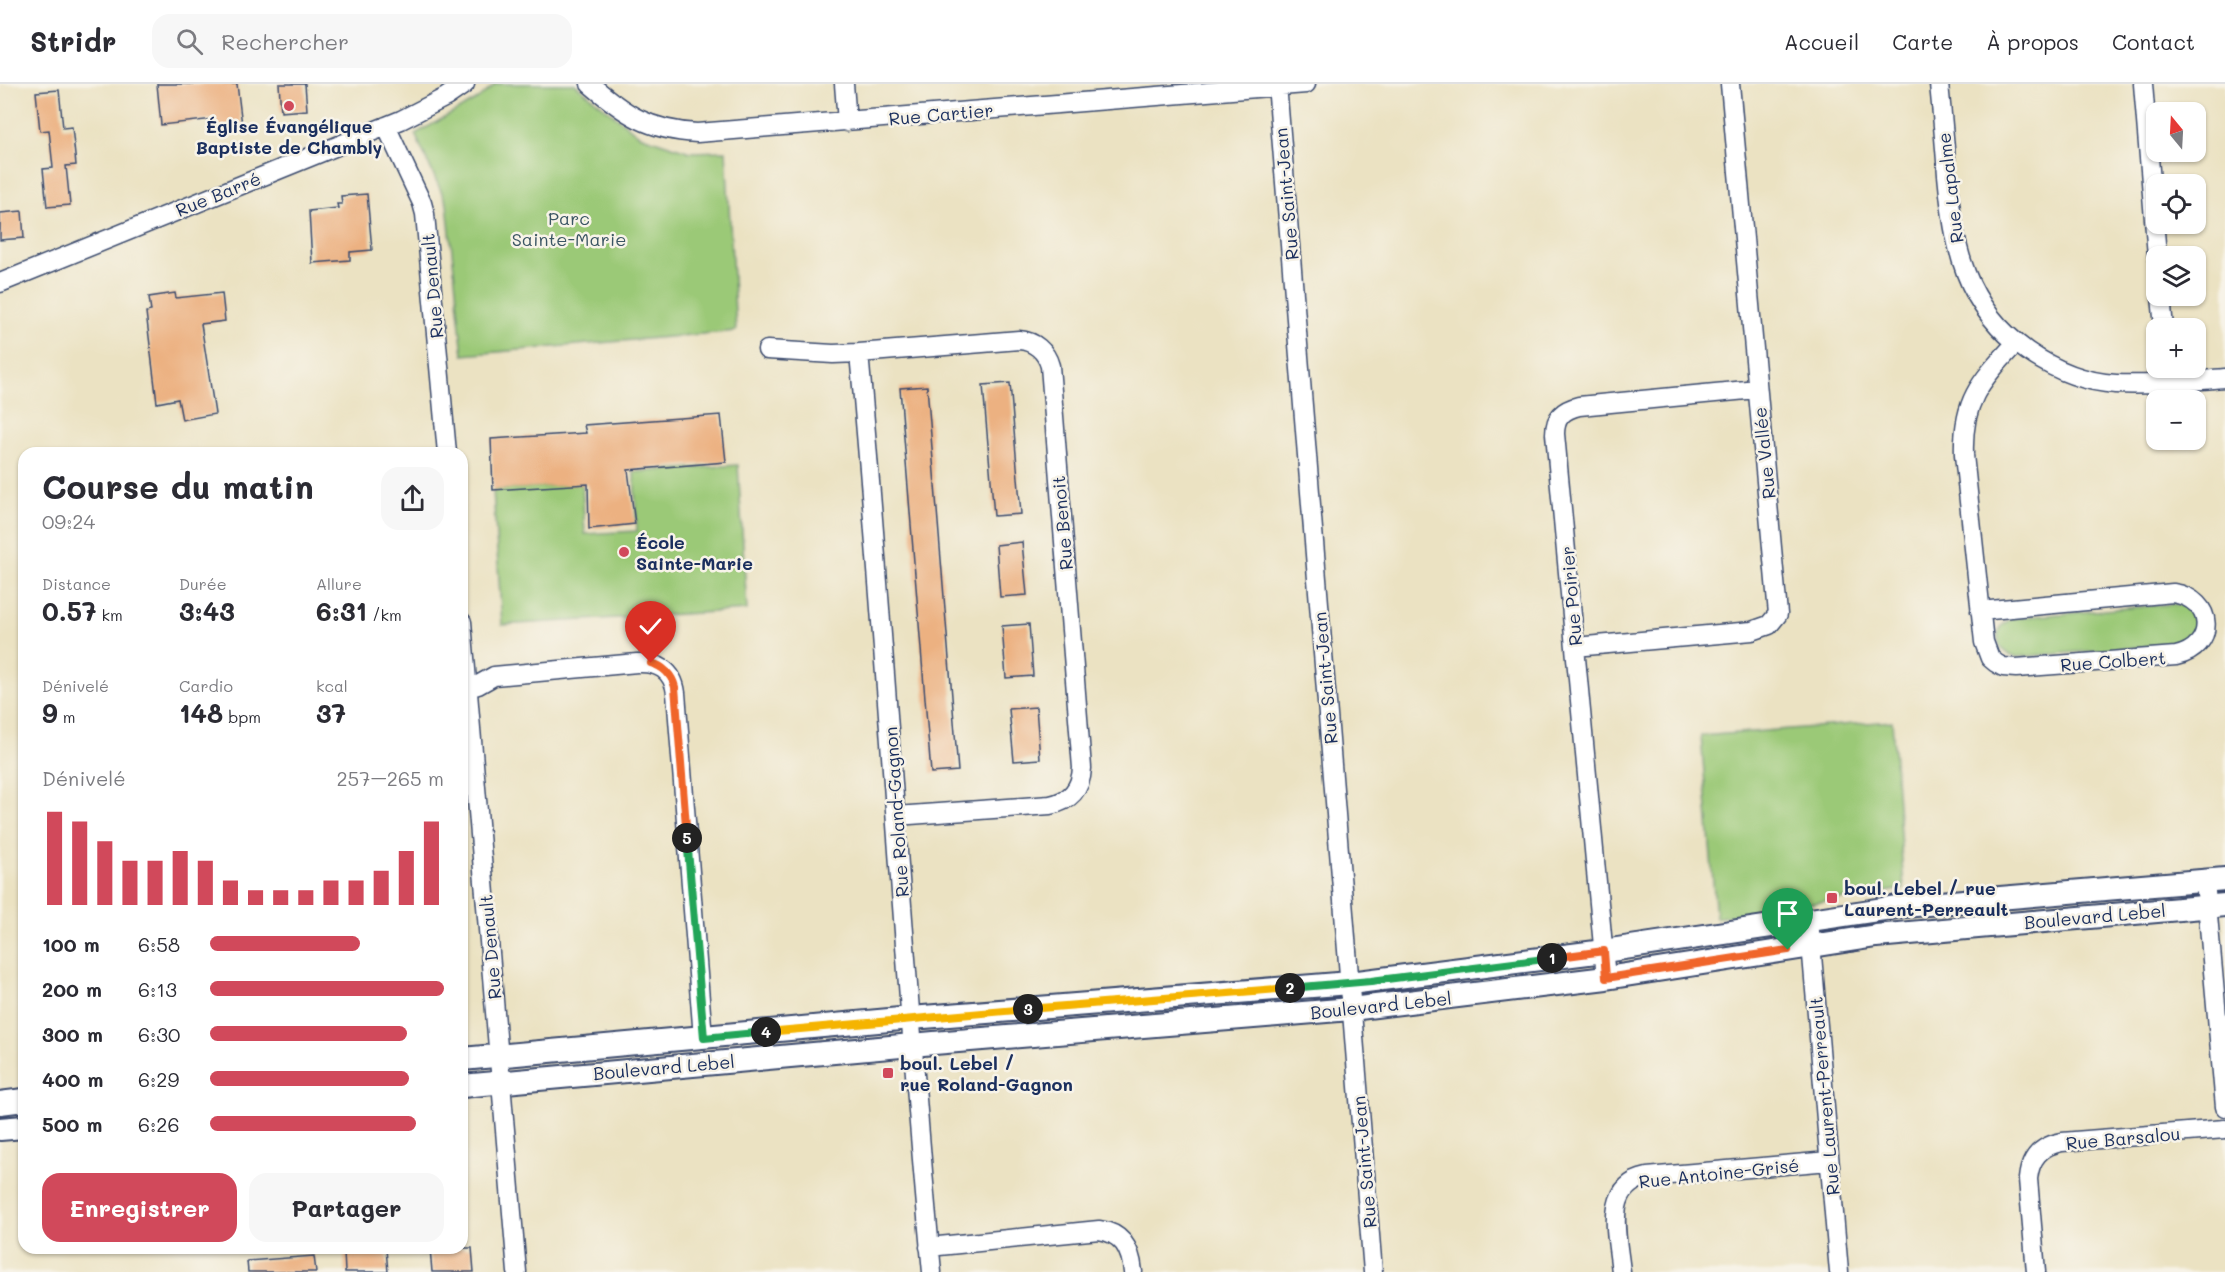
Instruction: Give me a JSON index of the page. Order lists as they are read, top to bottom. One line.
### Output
{"streets":{"street":["Rue Cartier","Rue Lapalme","Rue Barré","Rue Saint-Jean","Rue Denault","Rue Vallée","Rue Benoit","Rue Poirier","Rue Colbert","Rue Roland-Gagnon","Boulevard Lebel","Rue Laurent-Perreault","Rue Barsalou","Rue Antoine-Grisé"]},"crossings":[["Rue Cartier","Rue Saint-Jean"],["Rue Lapalme","Rue Colbert"],["Rue Barré","Rue Denault"],["Rue Saint-Jean","Boulevard Lebel"],["Rue Denault","Boulevard Lebel"],["Rue Vallée","Rue Poirier"],["Rue Benoit","Rue Roland-Gagnon"],["Rue Poirier","Boulevard Lebel"],["Rue Roland-Gagnon","Boulevard Lebel"],["Boulevard Lebel","Rue Laurent-Perreault"],["Rue Laurent-Perreault","Rue Antoine-Grisé"]],"parks":["Parc Sainte-Marie"],"places":{"other":["Église Évangélique Baptiste de Chambly","École Sainte-Marie"],"transit":["boul. Lebel / rue Laurent-Perreault","boul. Lebel / rue Roland-Gagnon"]},"north":"top","page":{"header":"Stridr","search":"Rechercher","nav":["Accueil","Carte","À propos","Contact"],"map_buttons":["+","−"],"heading":["Course du matin","09:24"],"stats":[["Distance","0.57 km"],["Durée","3:43"],["Allure","6:31 /km"],["Dénivelé","9 m"],["Cardio","148 bpm"],["kcal","37"]],"chart":["Dénivelé","257–265 m"],"pins":["5","1","2","3","4"],"list":[{"name":"100 m","note":"6:58"},{"name":"200 m","note":"6:13"},{"name":"300 m","note":"6:30"},{"name":"400 m","note":"6:29"},{"name":"500 m","note":"6:26"}],"buttons":["Enregistrer","Partager"]}}
